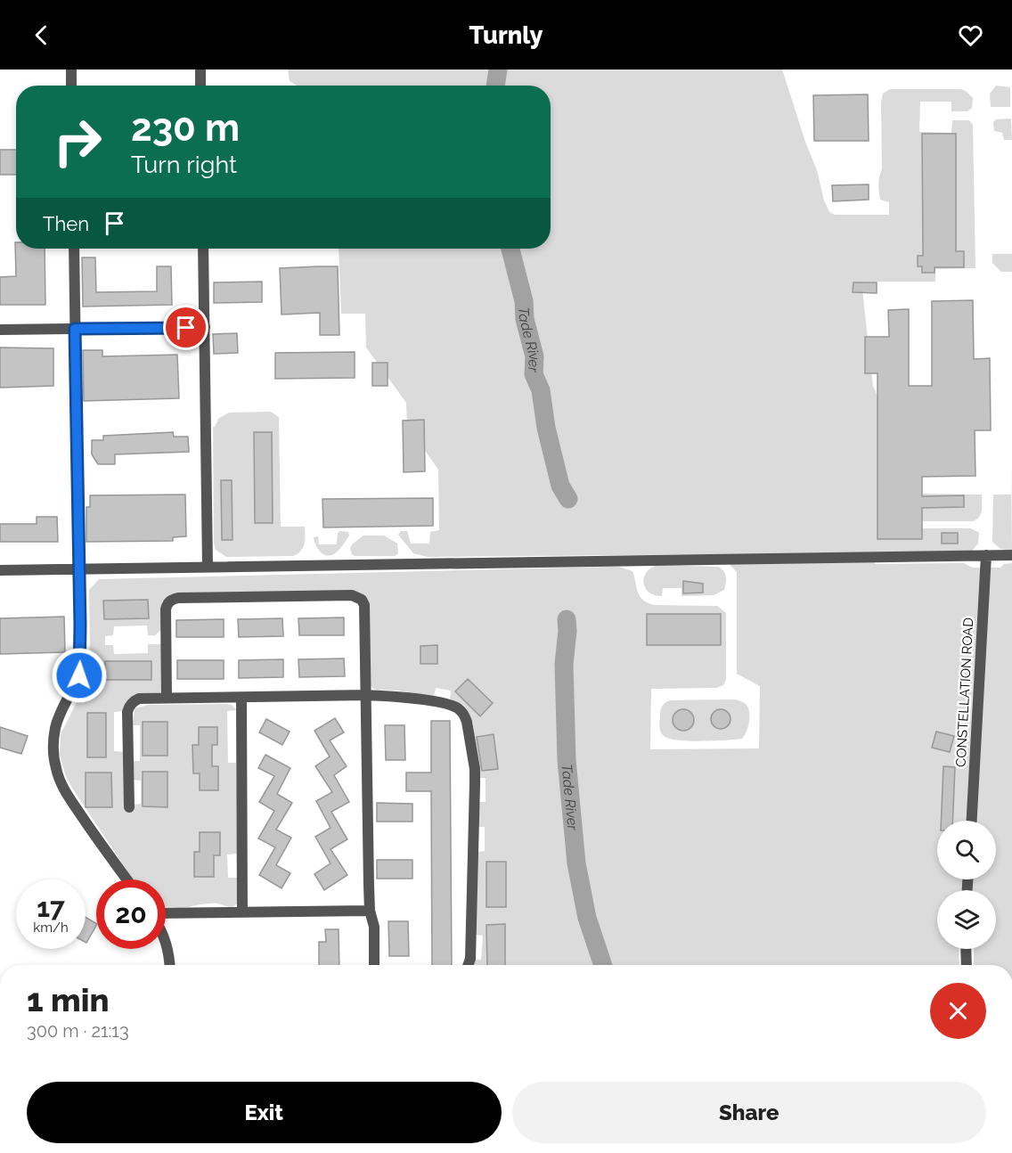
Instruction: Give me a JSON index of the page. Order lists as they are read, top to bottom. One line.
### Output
{"streets":{"lane":["CONSTELLATION ROAD"]},"water":["Tade River"],"page":{"header":"Turnly","turn":["230 m","Turn right"],"then":"Then","speed":"17 km/h","limit":"20","heading":["1 min","300 m · 21:13"],"buttons":["Exit","Share"]}}
